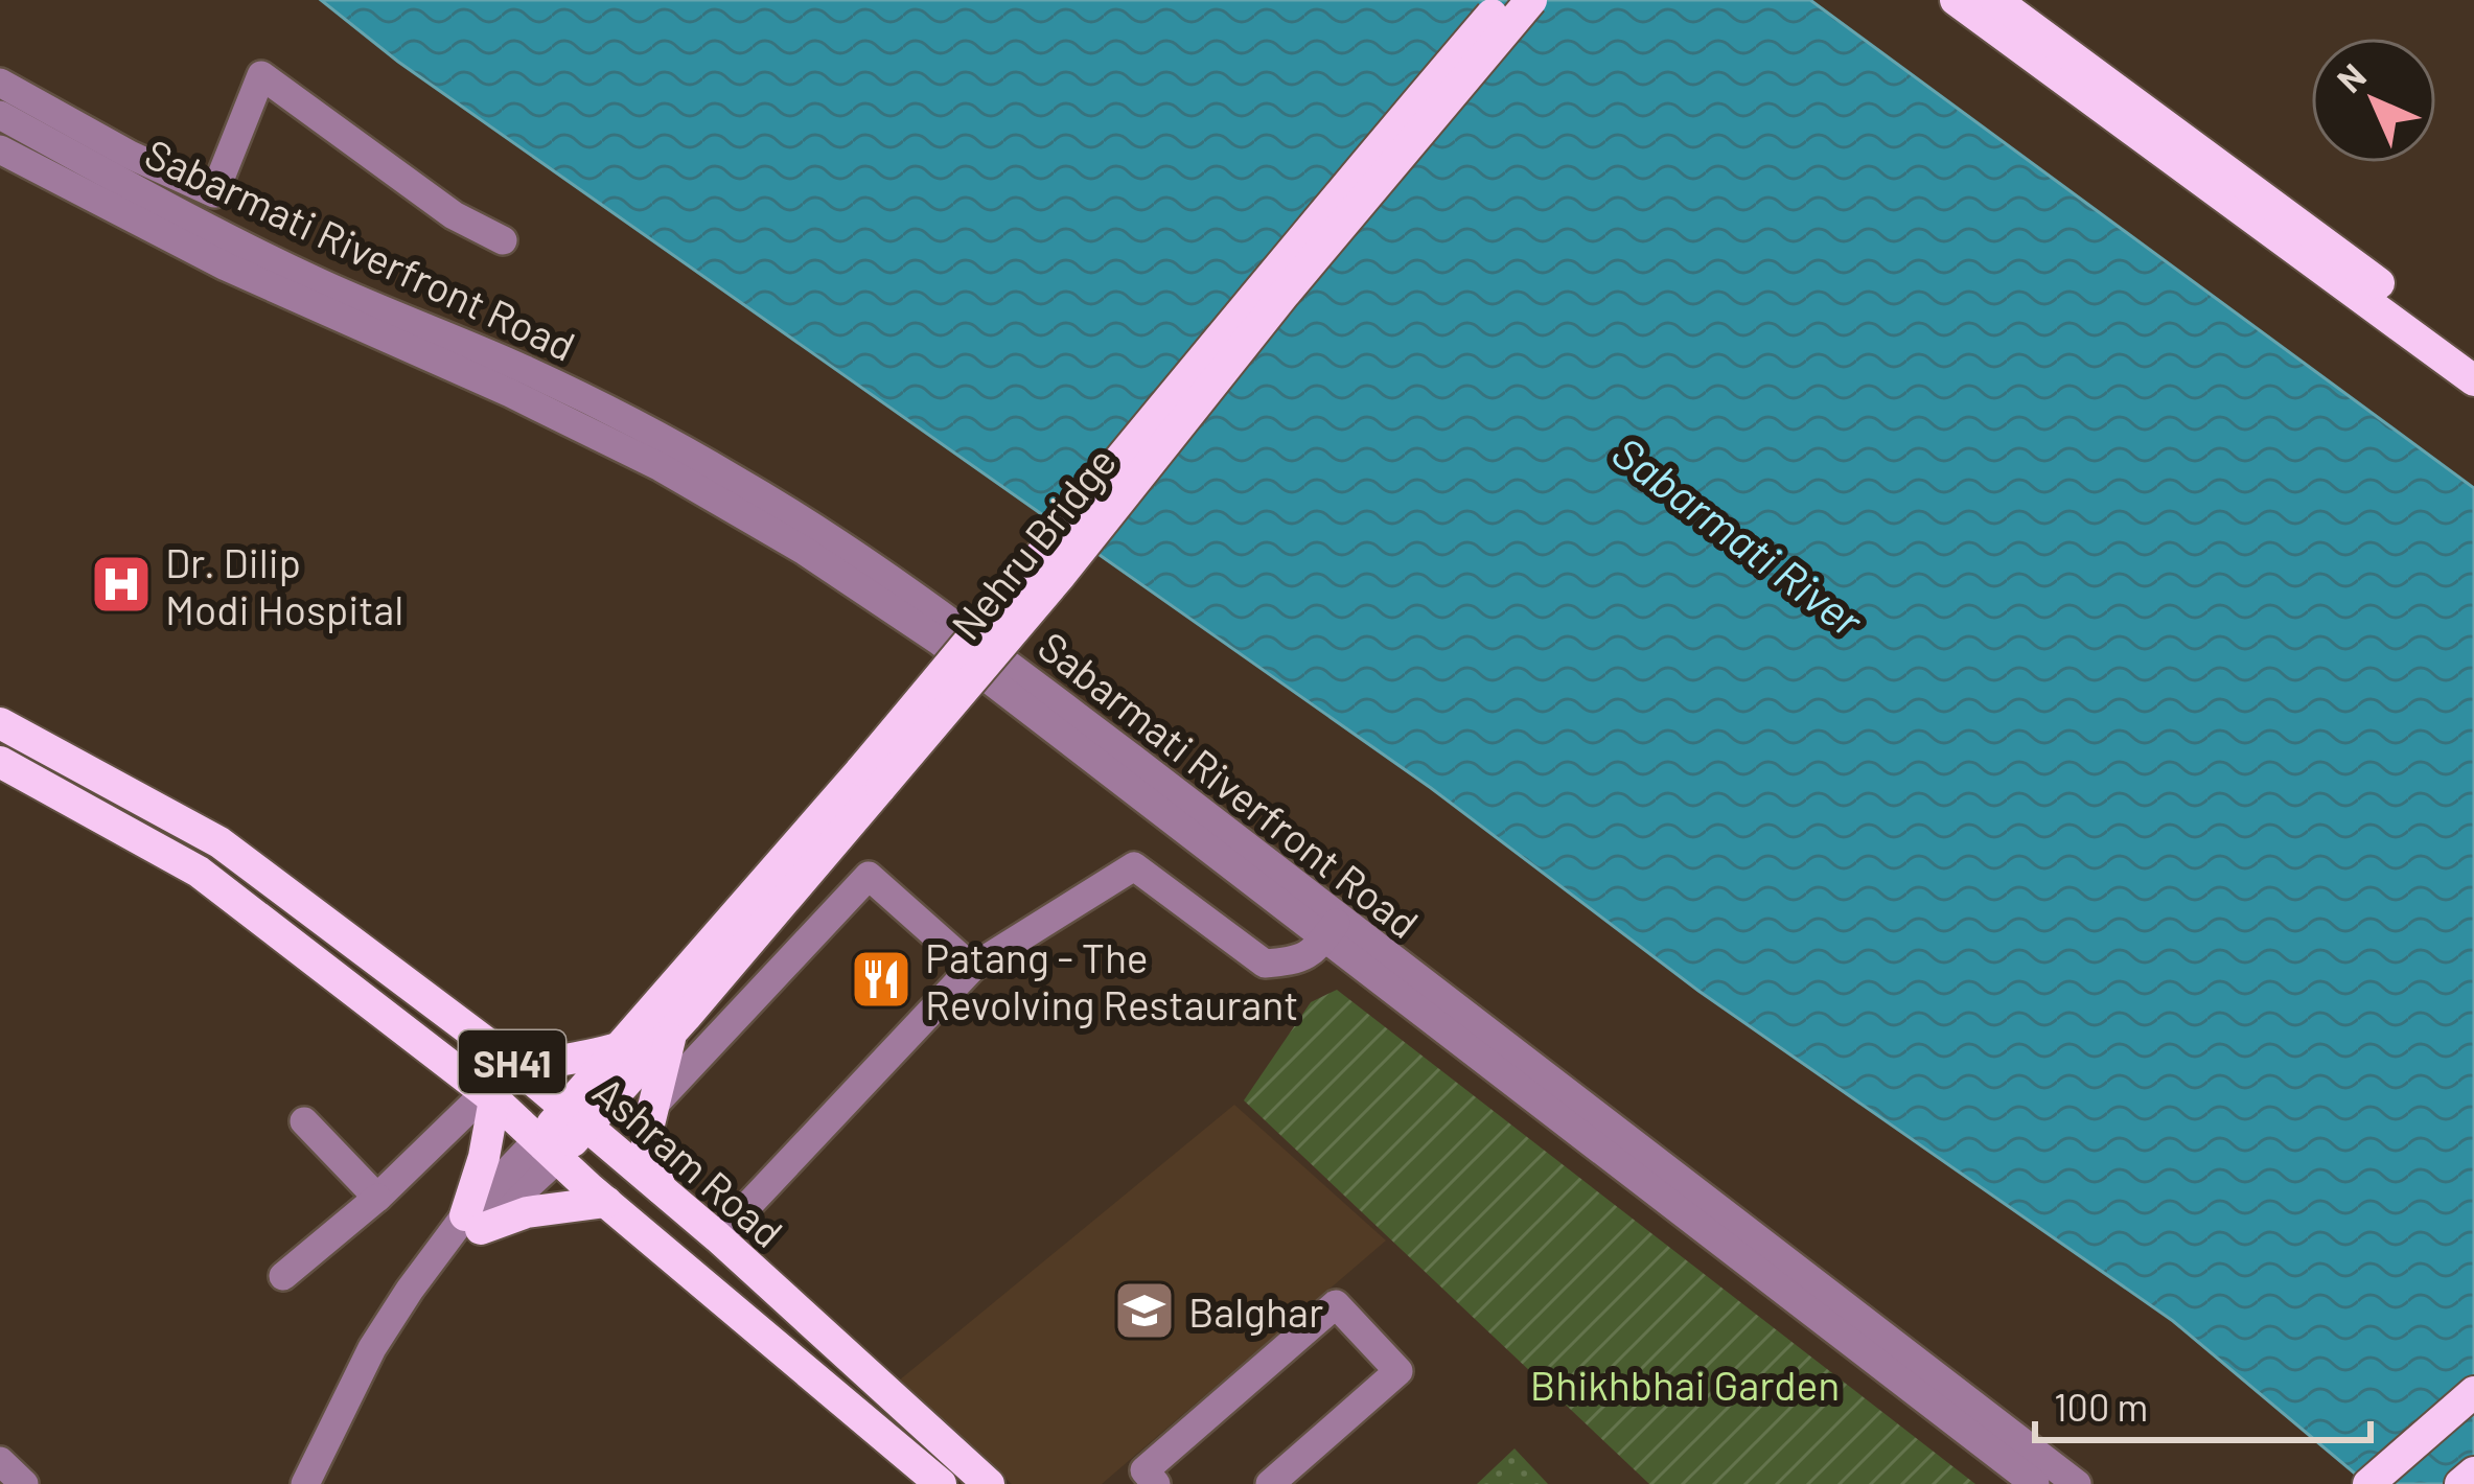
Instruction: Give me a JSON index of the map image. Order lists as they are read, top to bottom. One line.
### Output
{"streets":{"main road":["Nehru Bridge","SH41","Ashram Road"],"street":["Sabarmati Riverfront Road"]},"crossings":[["Nehru Bridge","Ashram Road"]],"water":["Sabarmati River"],"parks":["Bhikhbhai Garden"],"places":{"hospital":["Dr. Dilip Modi Hospital"],"restaurant":["Patang - The Revolving Restaurant"],"school or university":["Balghar"]},"scale_bar":"100 m","north":"top left"}
